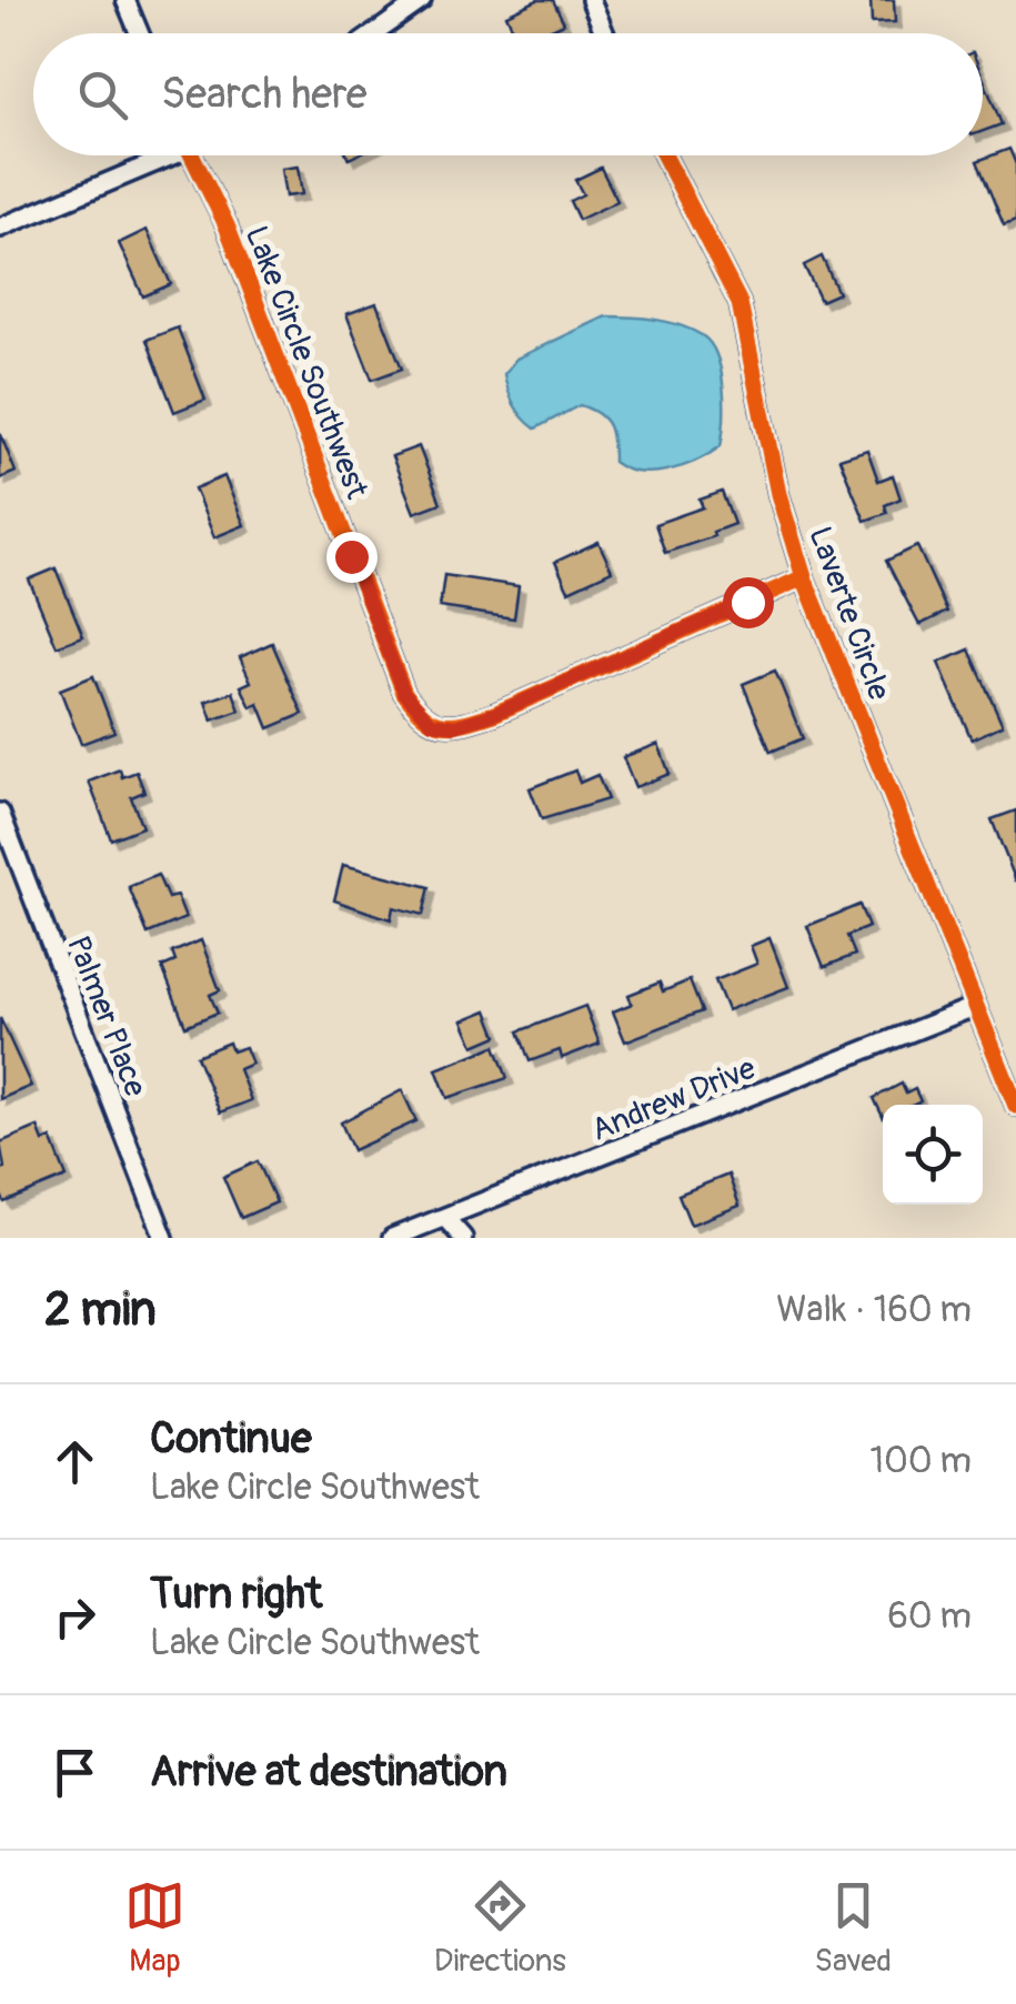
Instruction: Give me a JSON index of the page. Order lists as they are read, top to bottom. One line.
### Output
{"streets":{"street":["Lake Circle Southwest","Laverte Circle","Palmer Place","Andrew Drive"]},"crossings":[["Lake Circle Southwest","Laverte Circle"],["Laverte Circle","Andrew Drive"]],"page":{"search":"Search here","heading":["2 min","Walk · 160 m"],"list":[["Continue","Lake Circle Southwest","100 m"],["Turn right","Lake Circle Southwest","60 m"],"Arrive at destination"],"nav":["Map","Directions","Saved"]}}
